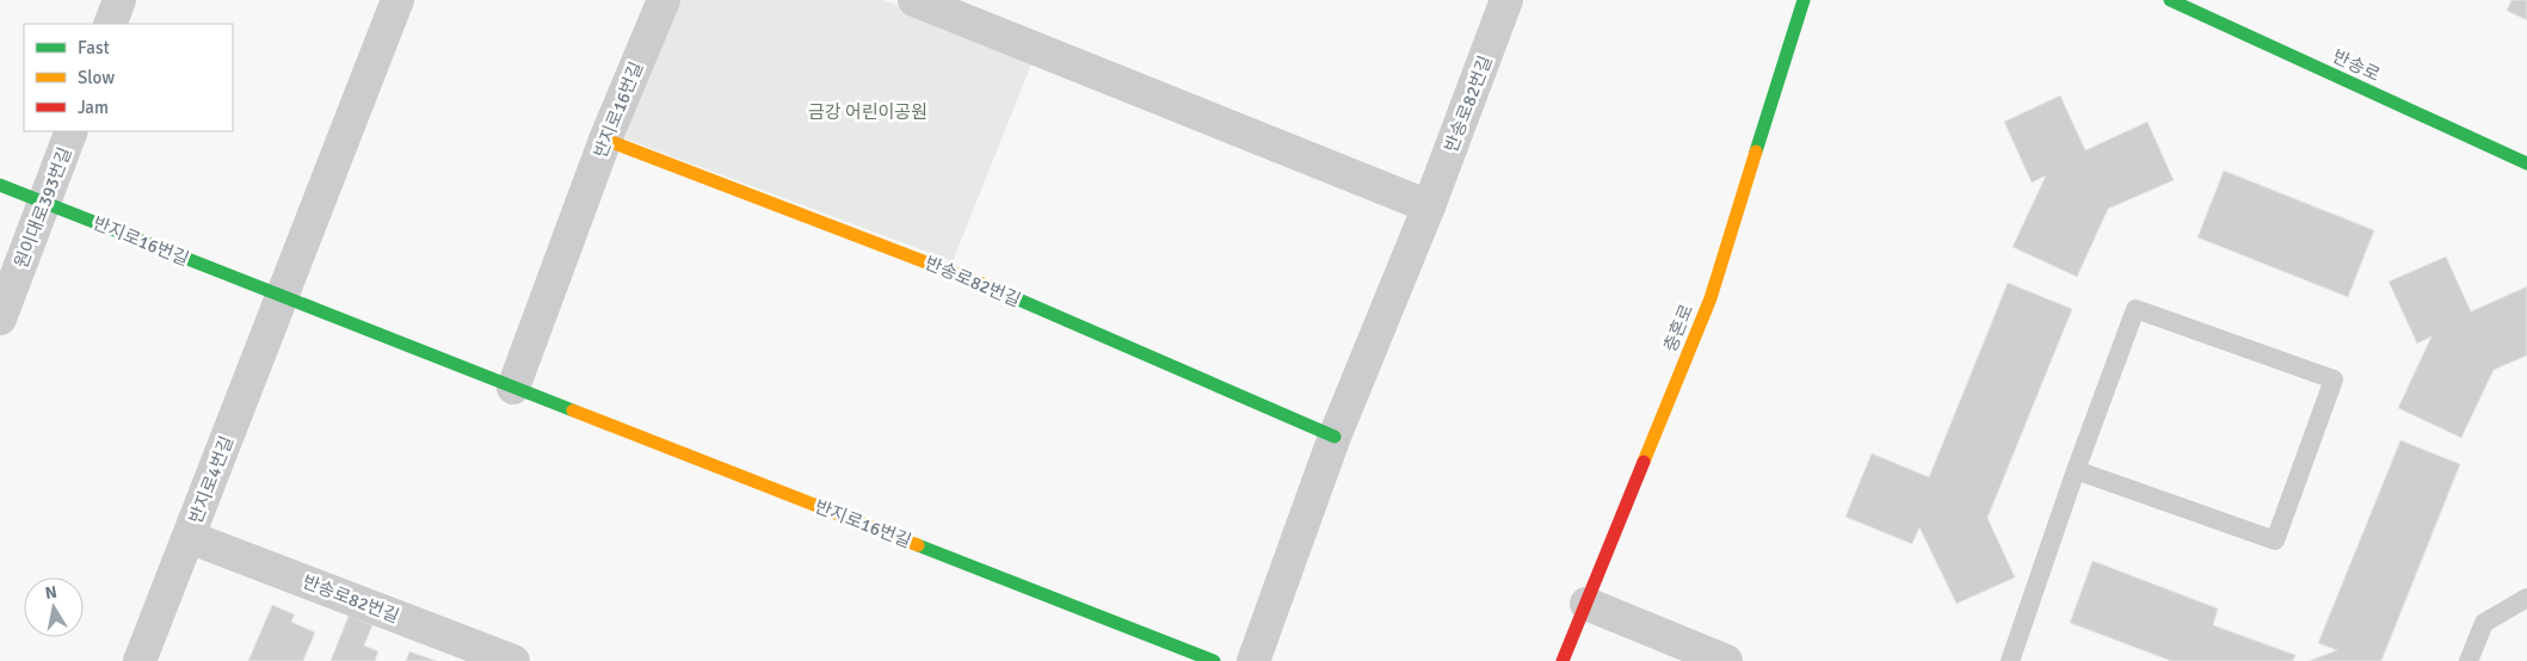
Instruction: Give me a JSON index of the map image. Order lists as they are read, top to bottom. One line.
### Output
{"streets":{"street":["반송로","반송로82번길","반지로16번길","원이대로393번길","충혼로","반지로4번길"]},"crossings":[["반송로82번길","반지로16번길"],["반송로82번길","반지로4번길"],["반지로16번길","원이대로393번길"],["반지로16번길","반지로4번길"]],"parks":["금강 어린이공원"],"legend":["Fast","Slow","Jam"],"north":"top"}
